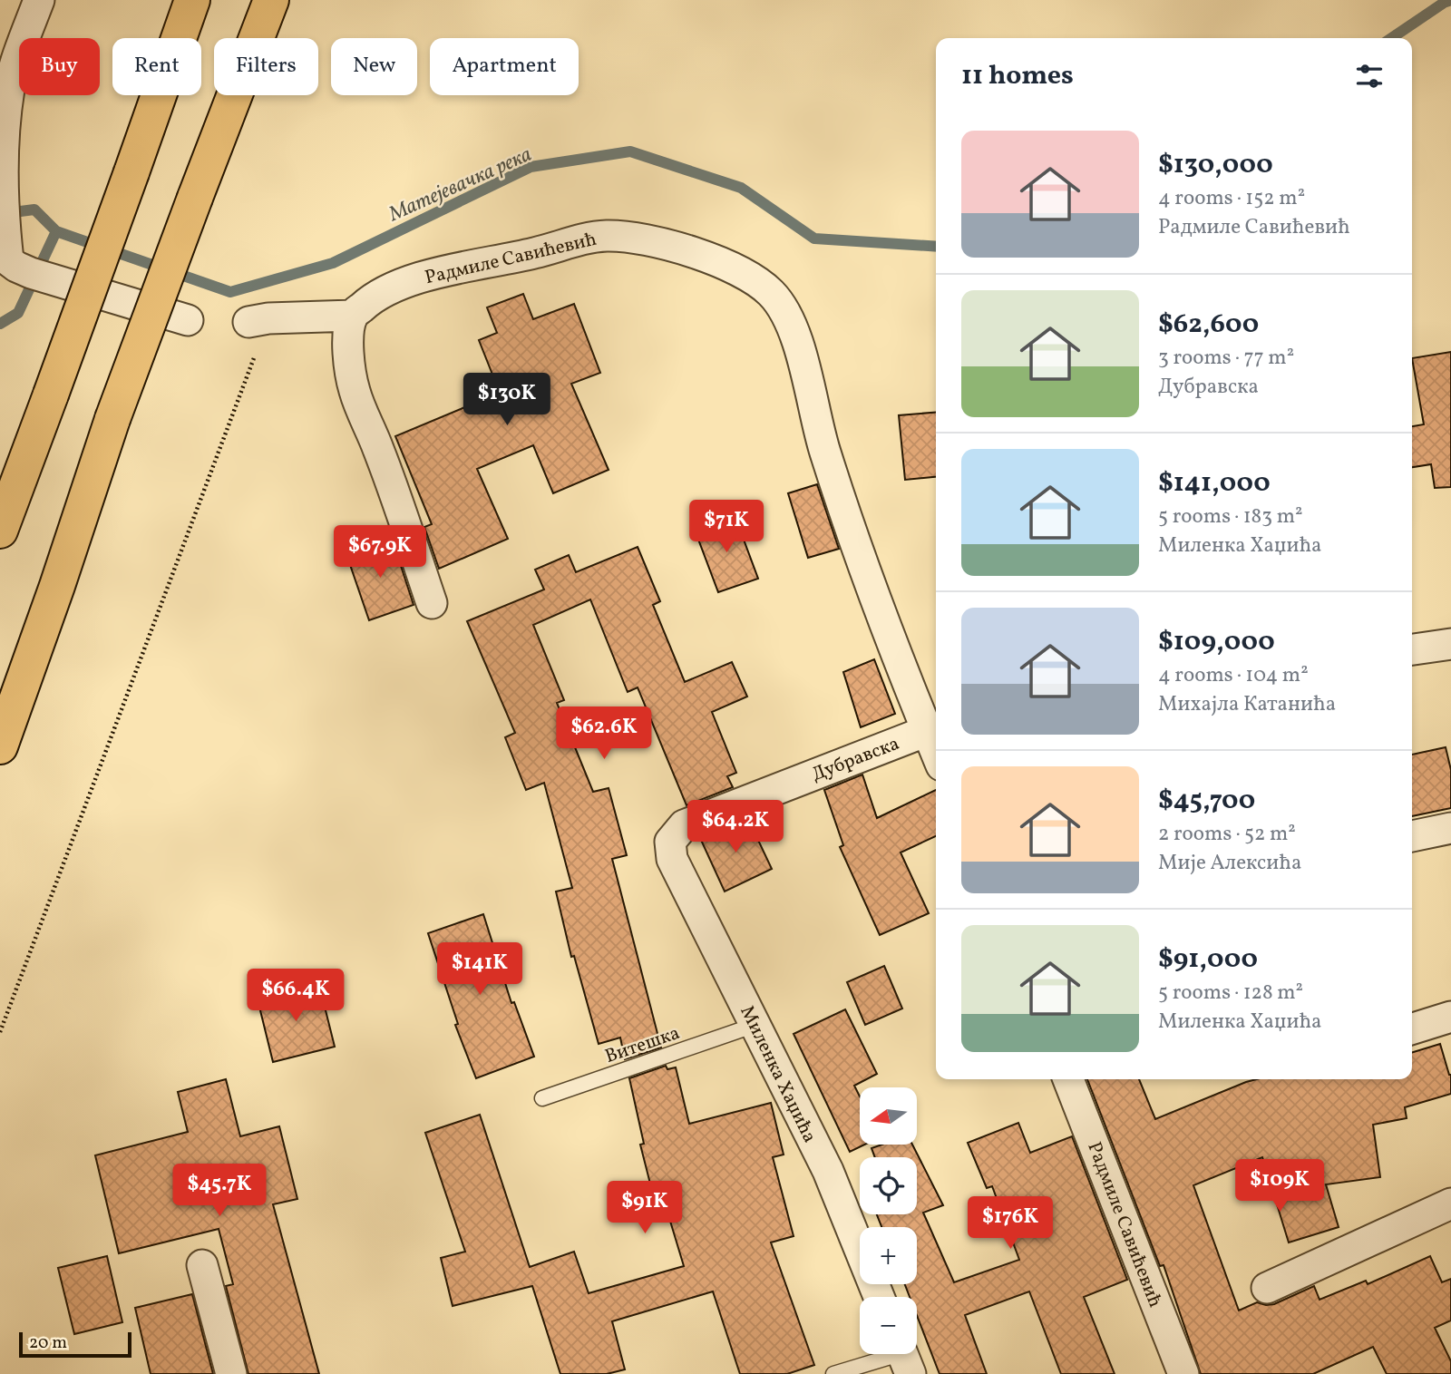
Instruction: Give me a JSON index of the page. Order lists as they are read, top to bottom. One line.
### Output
{"streets":{"street":["Радмиле Савићевић","Дубравска","Миленка Хаџића"],"lane":["Витешка"]},"crossings":[["Радмиле Савићевић","Дубравска"],["Дубравска","Миленка Хаџића"],["Витешка","Миленка Хаџића"]],"water":["Матејевачка река"],"scale_bar":"20 m","north":"left","page":{"chip":["Buy","Rent","Filters","New","Apartment"],"heading":"11 homes","list":[{"name":"$130,000","note":"4 rooms · 152 m² · Радмиле Савићевић"},{"name":"$62,600","note":"3 rooms · 77 m² · Дубравска"},{"name":"$141,000","note":"5 rooms · 183 m² · Миленка Хаџића"},{"name":"$109,000","note":"4 rooms · 104 m² · Михајла Катанића"},{"name":"$45,700","note":"2 rooms · 52 m² · Мије Алексића"},{"name":"$91,000","note":"5 rooms · 128 m² · Миленка Хаџића"}],"price":["$130K","$71K","$67.9K","$62.6K","$64.2K","$141K","$66.4K","$109K","$45.7K","$91K","$176K"],"map_buttons":["+","−"],"scale":"20 m"}}
